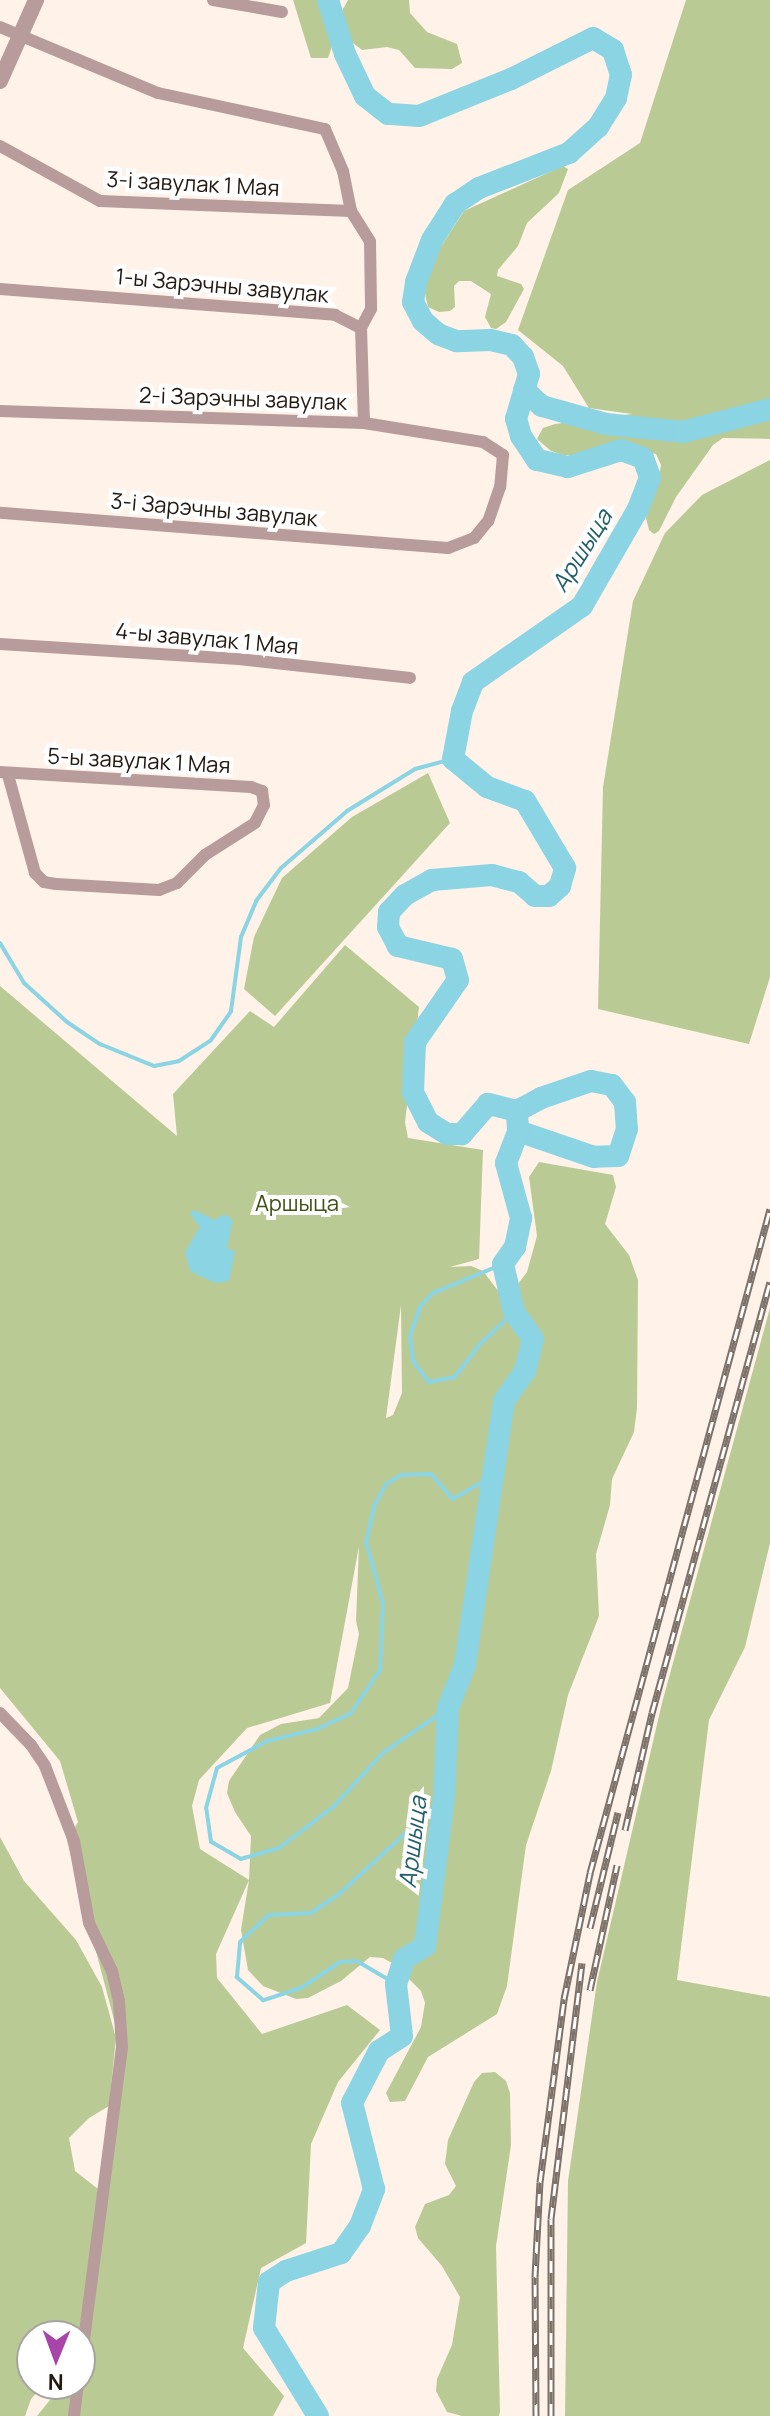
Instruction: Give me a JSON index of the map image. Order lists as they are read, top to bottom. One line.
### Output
{"streets":{"street":["3-і завулак 1 Мая","1-ы Зарэчны завулак","2-і Зарэчны завулак","3-і Зарэчны завулак","4-ы завулак 1 Мая","5-ы завулак 1 Мая"]},"crossings":[["2-і Зарэчны завулак","3-і Зарэчны завулак"]],"water":["Аршыца"],"parks":["Аршыца"],"north":"bottom"}
